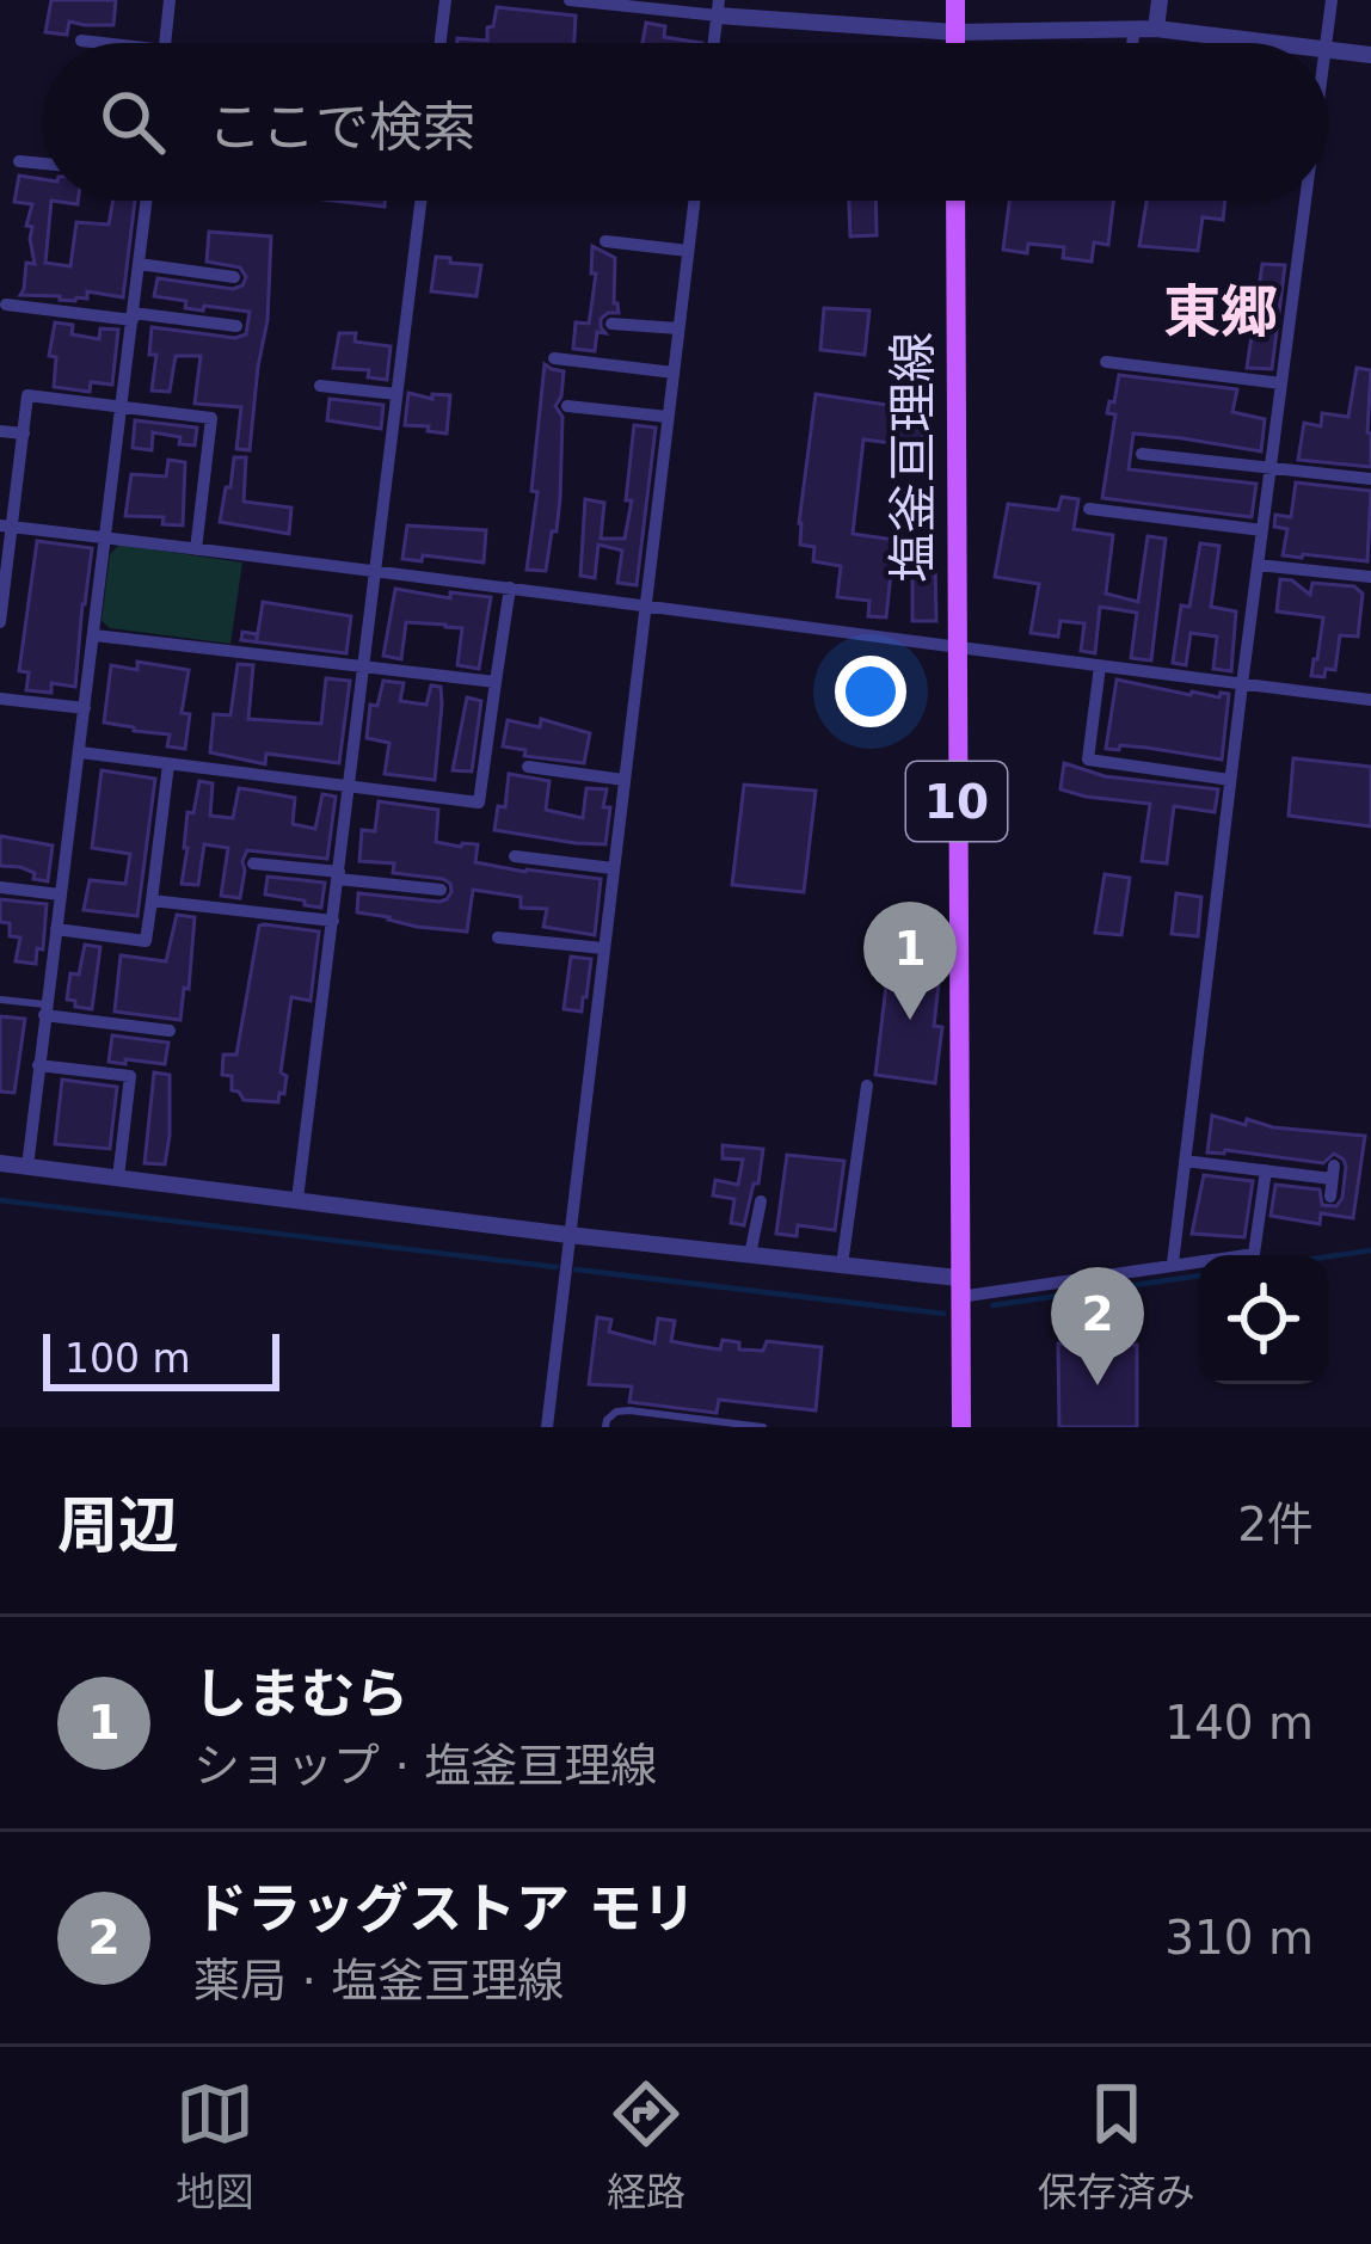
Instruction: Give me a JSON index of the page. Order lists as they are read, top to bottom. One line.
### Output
{"streets":{"main road":["塩釜亘理線","10"]},"districts":["東郷"],"scale_bar":"100 m","page":{"search":"ここで検索","pins":["1","2"],"scale":"100 m","heading":["周辺","2件"],"list":[{"mark":"1","name":"しまむら","note":"ショップ · 塩釜亘理線","value":"140 m"},{"mark":"2","name":"ドラッグストア モリ","note":"薬局 · 塩釜亘理線","value":"310 m"}],"nav":["地図","経路","保存済み"]}}
